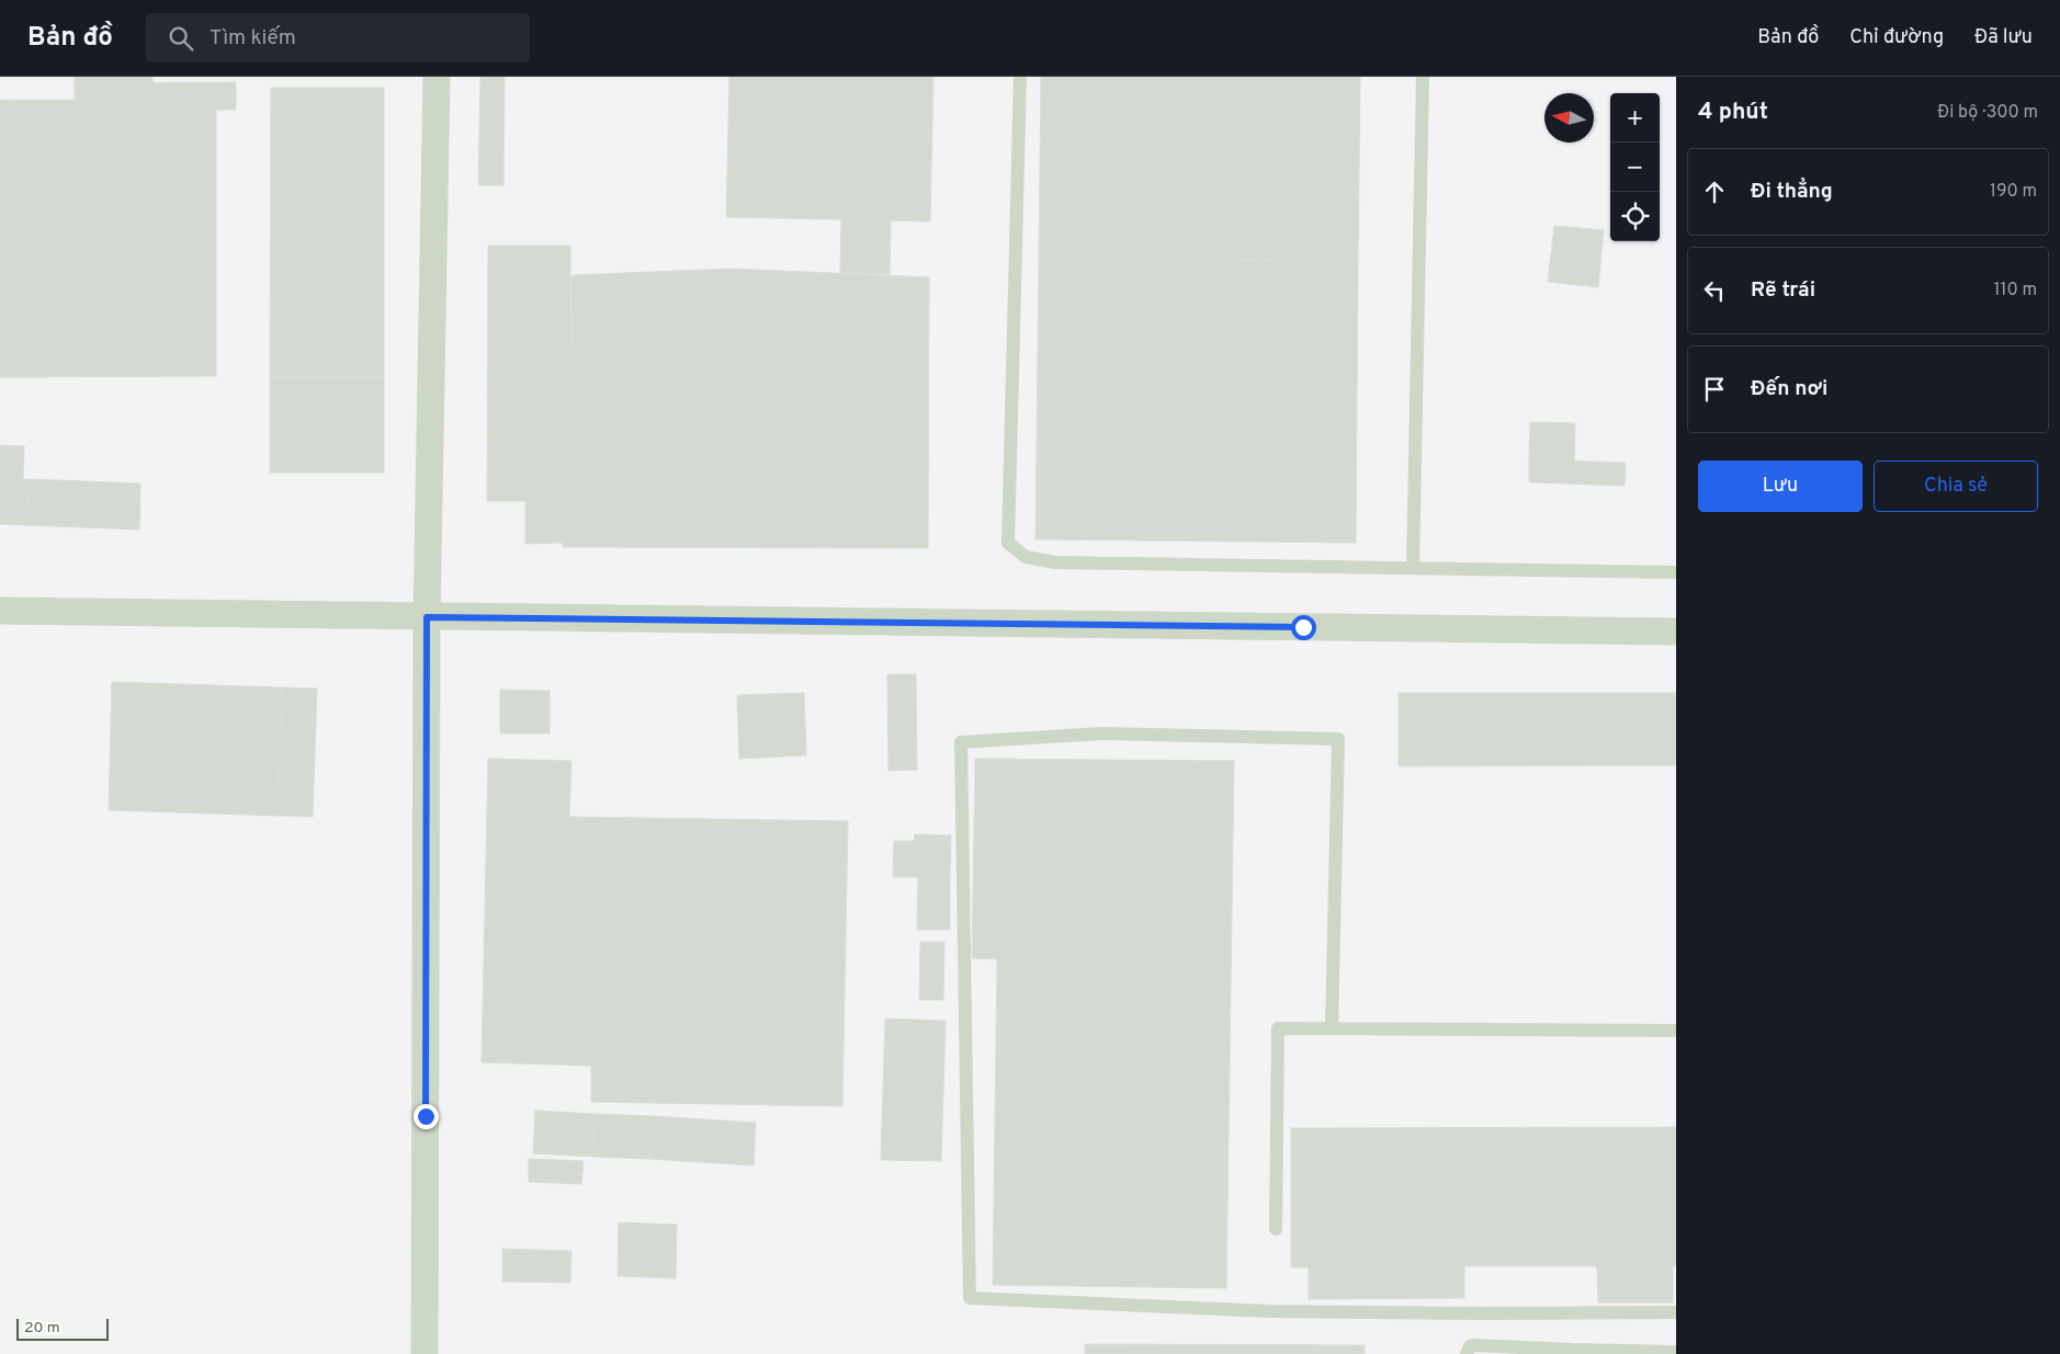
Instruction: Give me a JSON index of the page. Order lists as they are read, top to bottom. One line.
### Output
{"scale_bar":"20 m","north":"left","page":{"header":"Bản đồ","search":"Tìm kiếm","nav":["Bản đồ","Chỉ đường","Đã lưu"],"heading":["4 phút","Đi bộ · 300 m"],"map_buttons":["+","−"],"list":[["Đi thẳng","190 m"],["Rẽ trái","110 m"],"Đến nơi"],"buttons":["Lưu","Chia sẻ"],"scale":"20 m"}}
